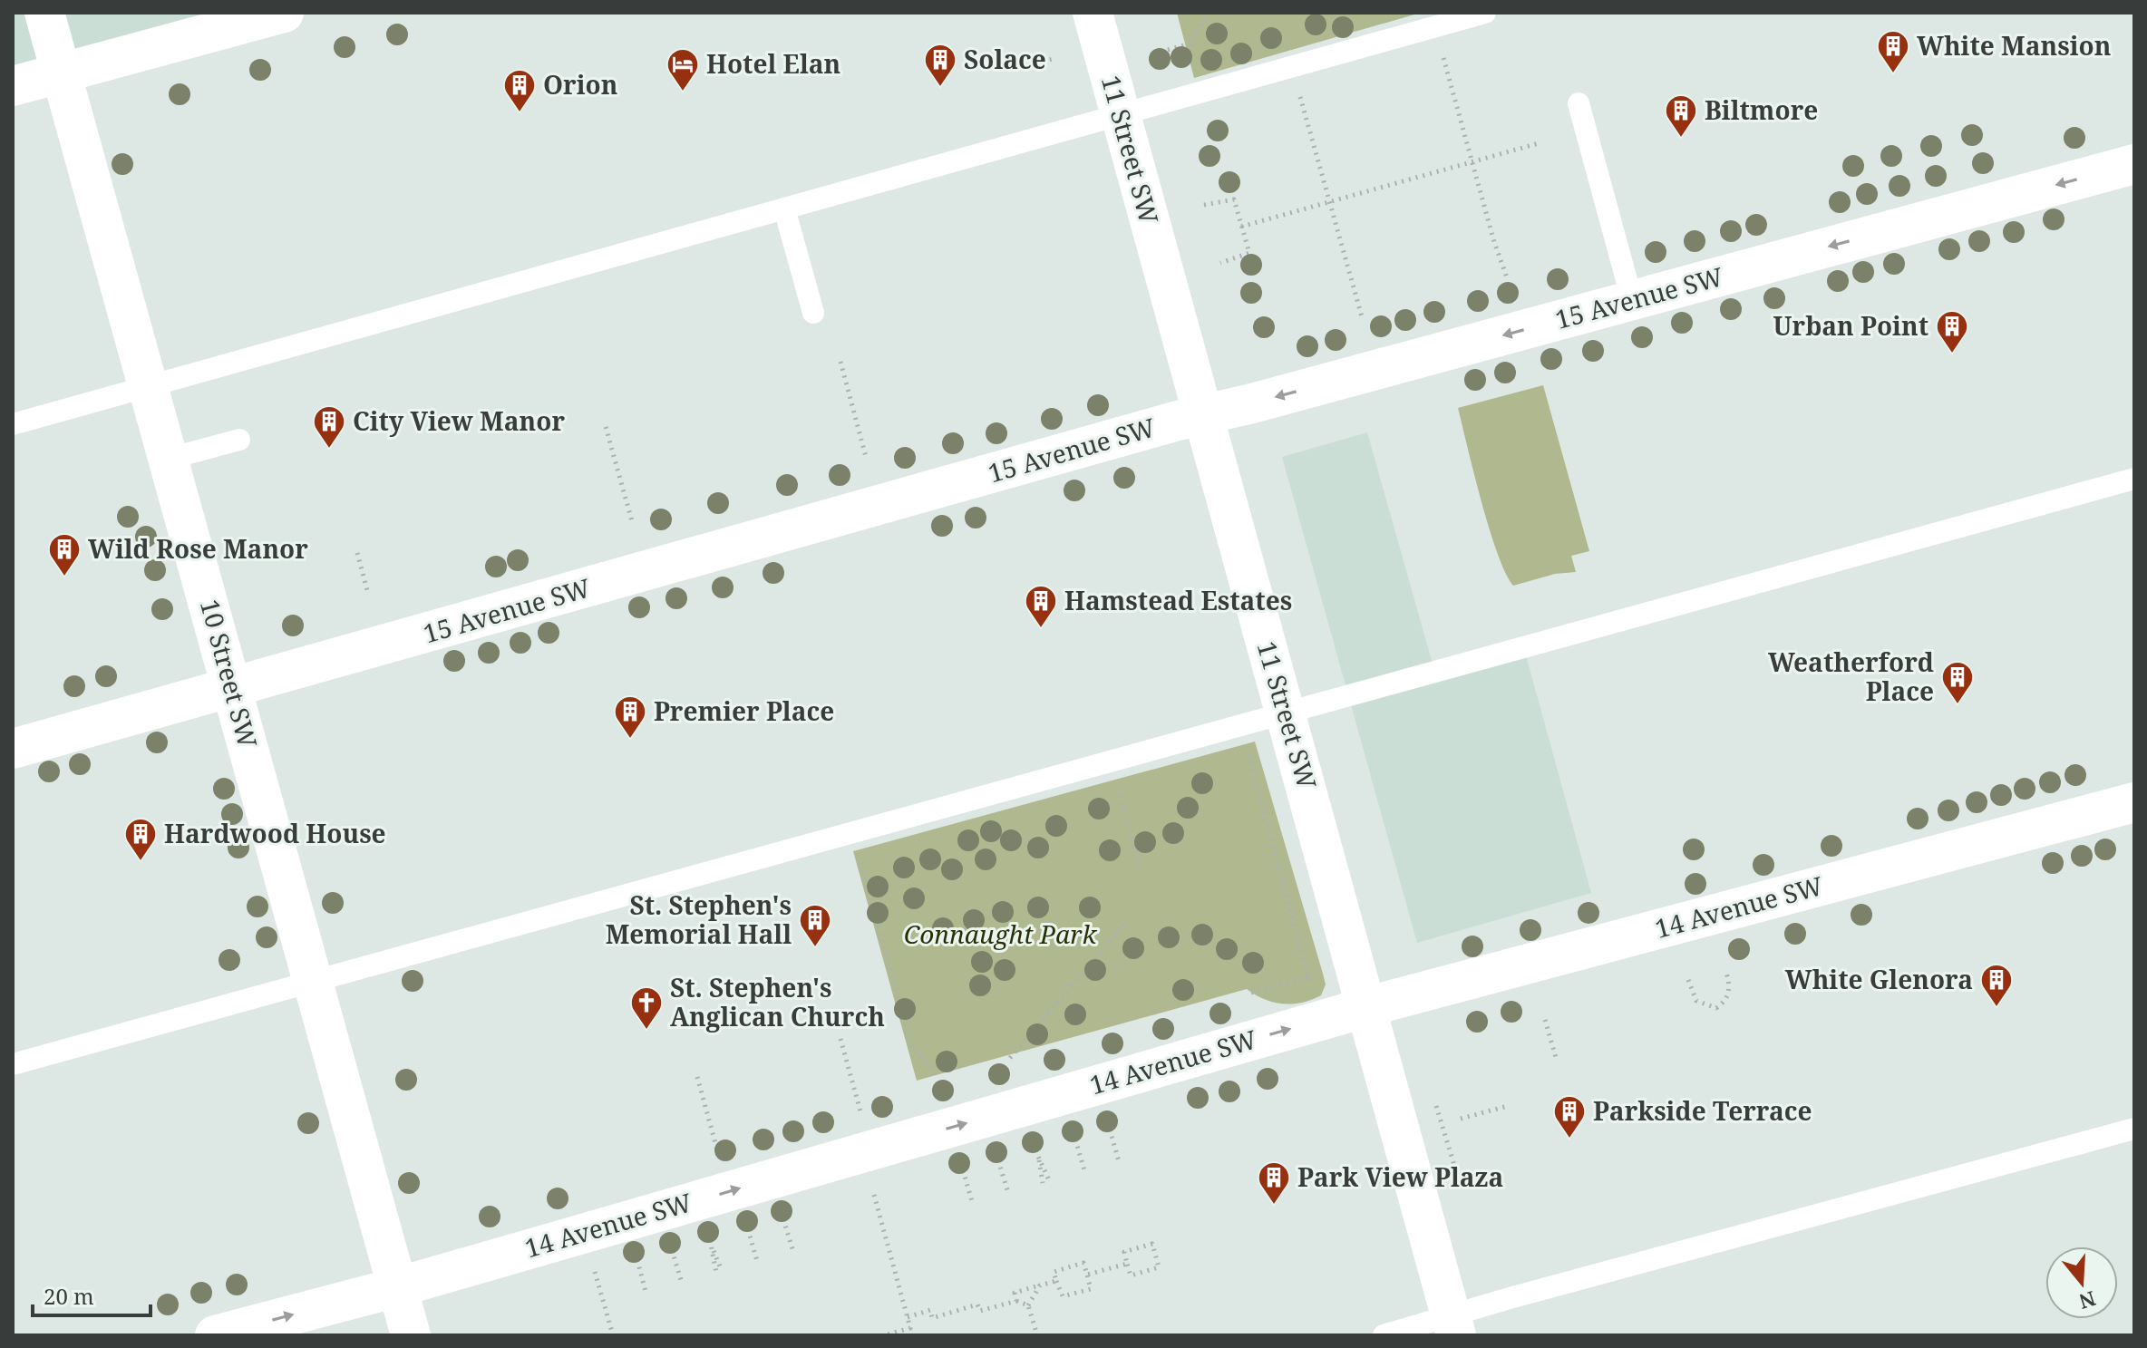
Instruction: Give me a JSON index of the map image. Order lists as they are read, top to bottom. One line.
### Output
{"streets":{"street":["11 Street SW","15 Avenue SW","10 Street SW","14 Avenue SW"]},"crossings":[["11 Street SW","15 Avenue SW"],["11 Street SW","14 Avenue SW"],["15 Avenue SW","10 Street SW"],["10 Street SW","14 Avenue SW"]],"one_way":["15 Avenue SW","14 Avenue SW"],"parks":["Connaught Park"],"places":{"building":["White Mansion","Solace","Orion","Biltmore","Urban Point","City View Manor","Wild Rose Manor","Hamstead Estates","Weatherford Place","Premier Place","Hardwood House","St. Stephen's Memorial Hall","White Glenora","Parkside Terrace","Park View Plaza"],"hotel":["Hotel Elan"],"church":["St. Stephen's Anglican Church"]},"scale_bar":"20 m","north":"bottom"}
